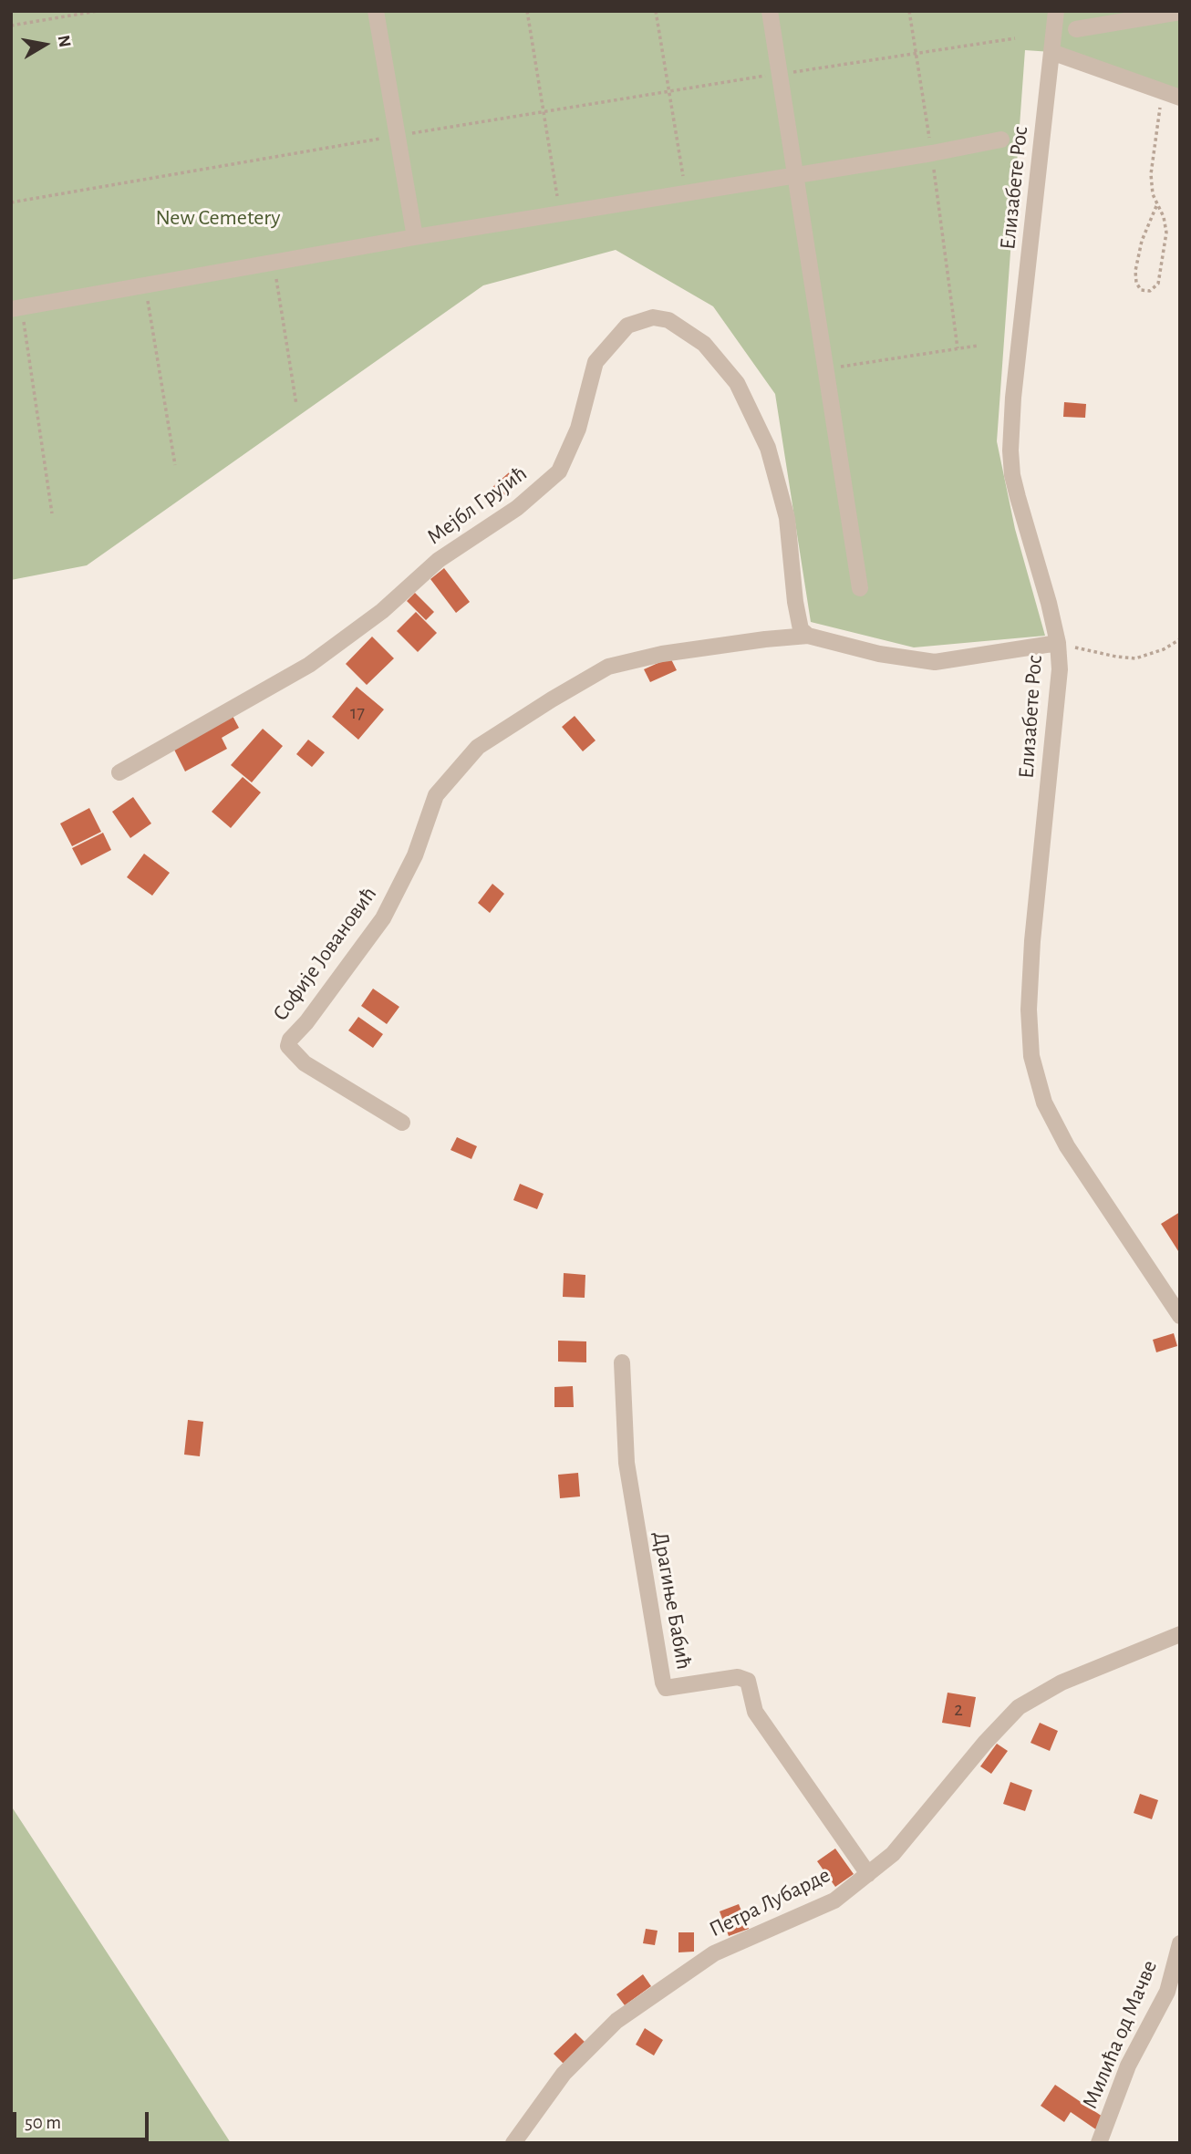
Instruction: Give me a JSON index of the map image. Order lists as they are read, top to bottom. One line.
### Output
{"streets":{"street":["Елизабете Рос","Мејбл Грујић","Софије Јовановић","Драгиње Бабић","Петра Лубарде","Милића од Мачве"]},"crossings":[["Мејбл Грујић","Софије Јовановић"],["Драгиње Бабић","Петра Лубарде"]],"parks":["New Cemetery"],"house_numbers":["17","2"],"scale_bar":"50 m","north":"right"}
